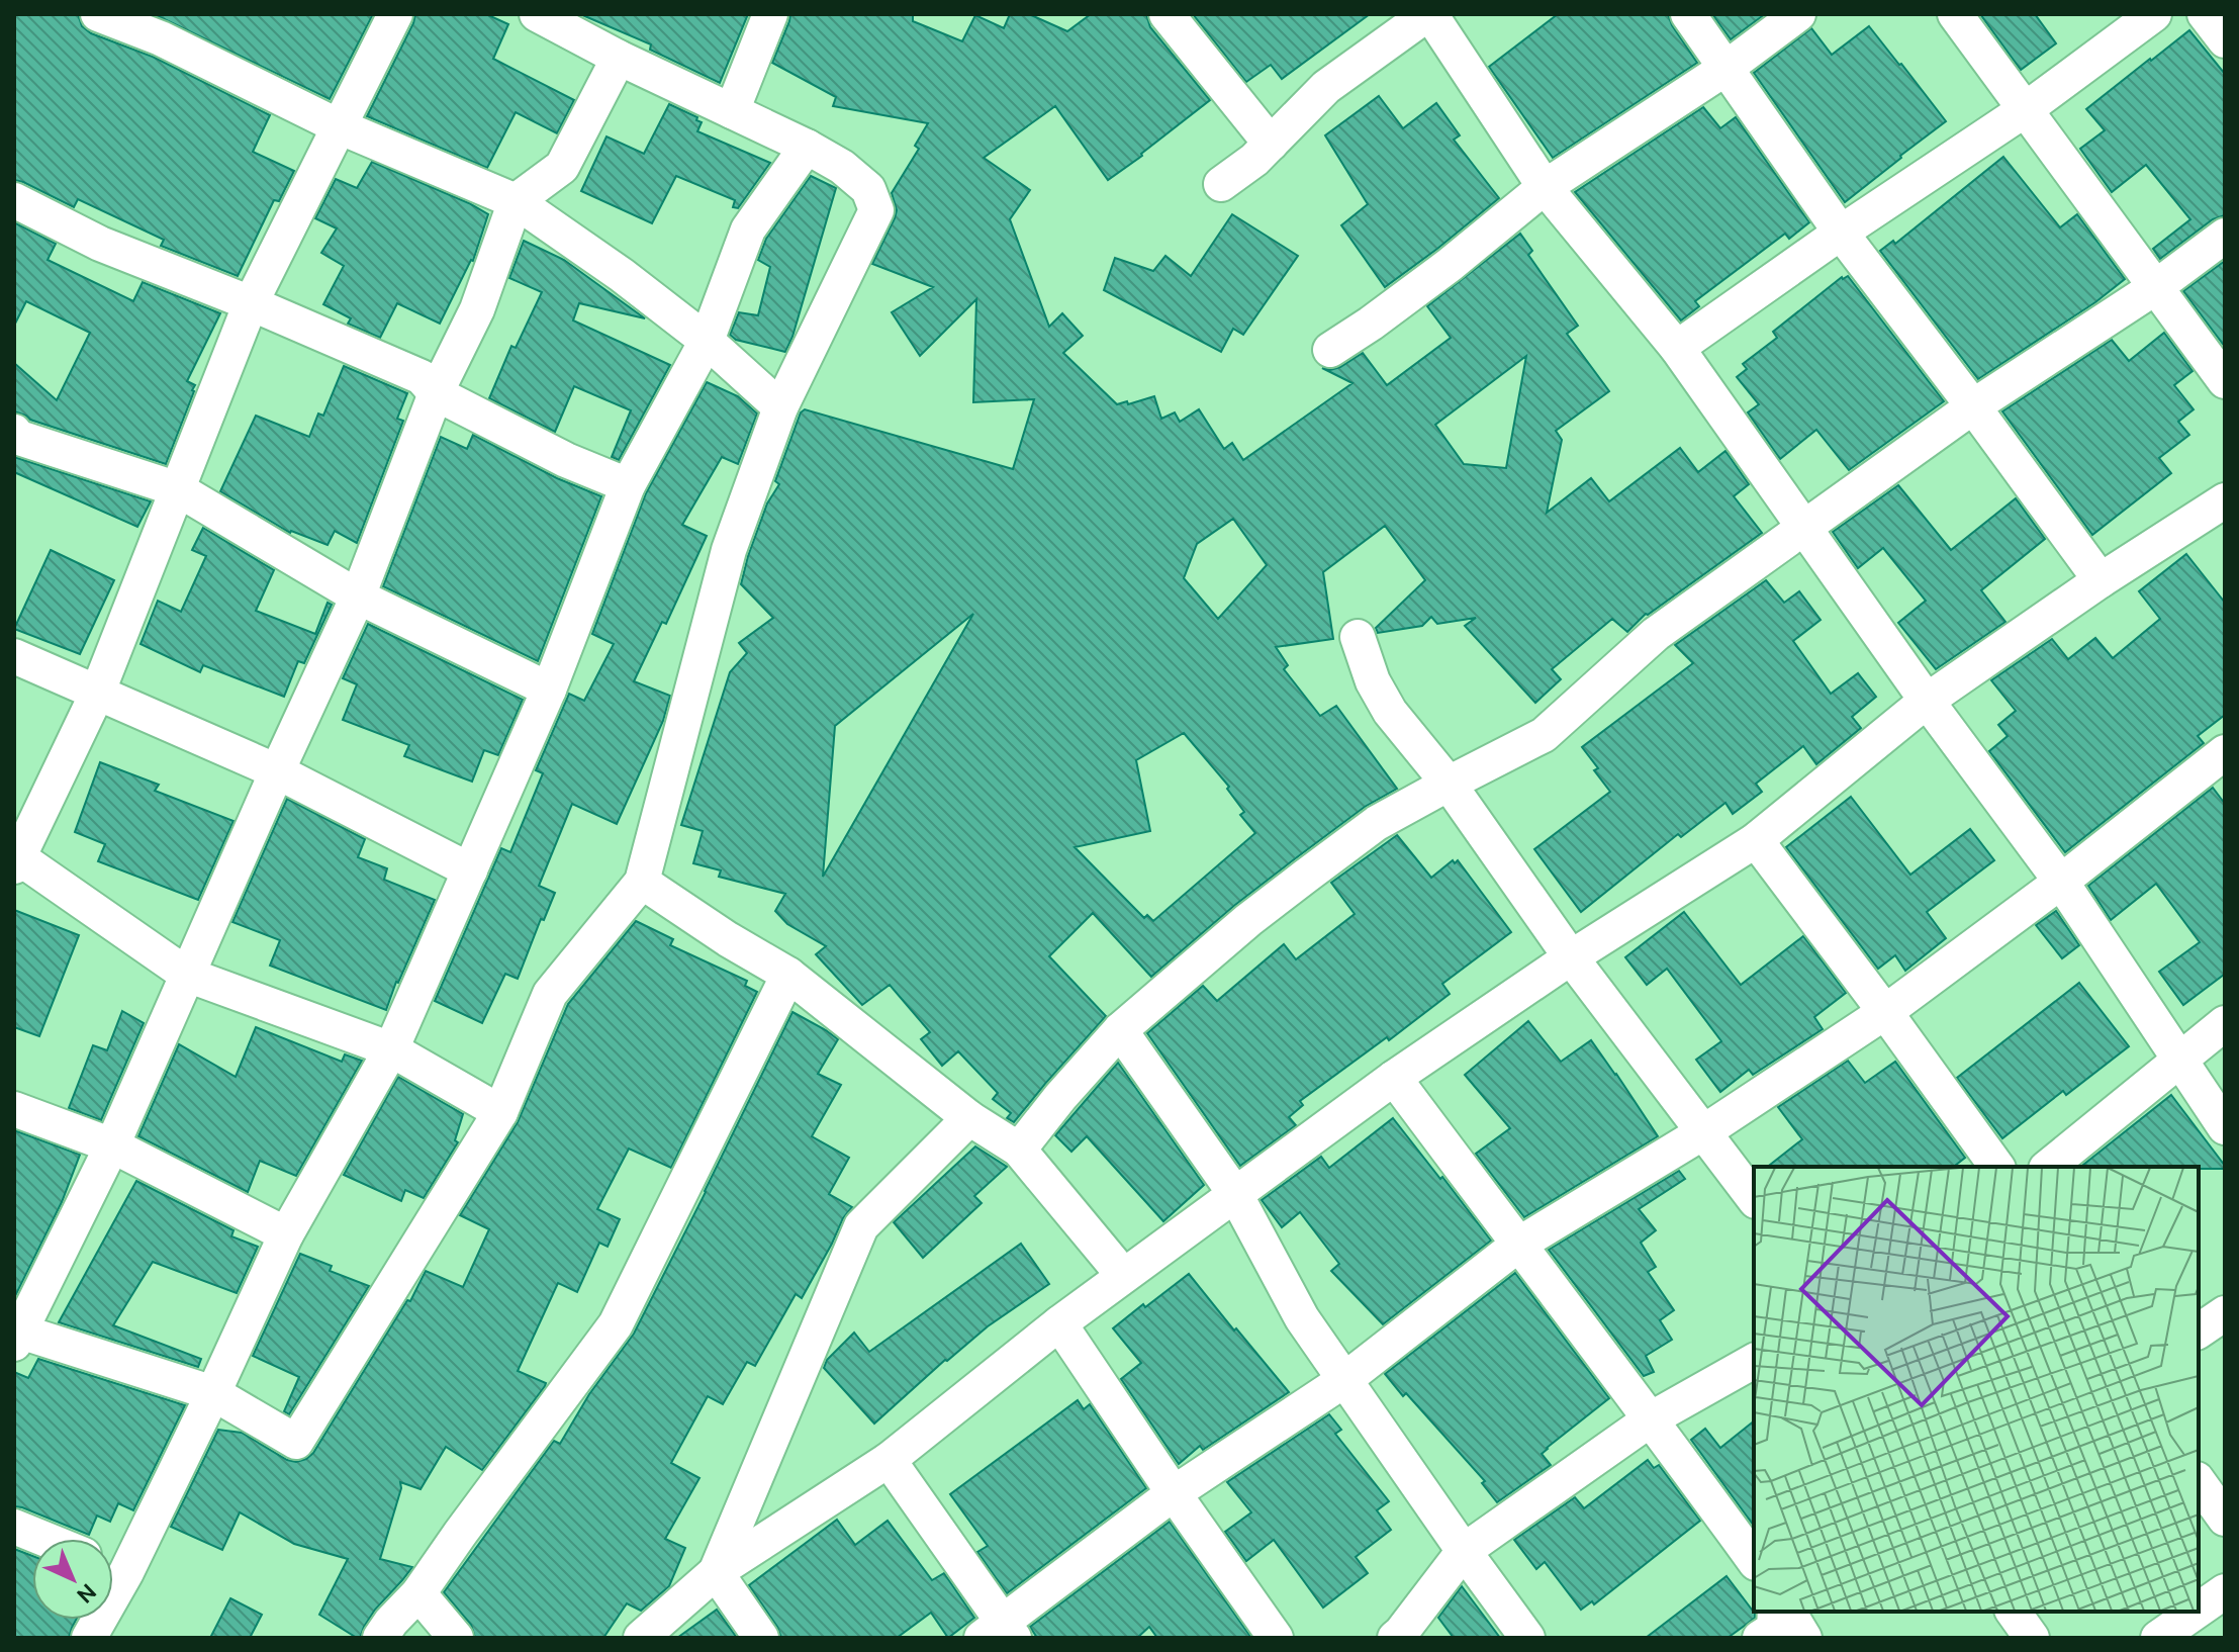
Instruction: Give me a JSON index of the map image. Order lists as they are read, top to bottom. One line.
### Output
{"north":"bottom right"}
